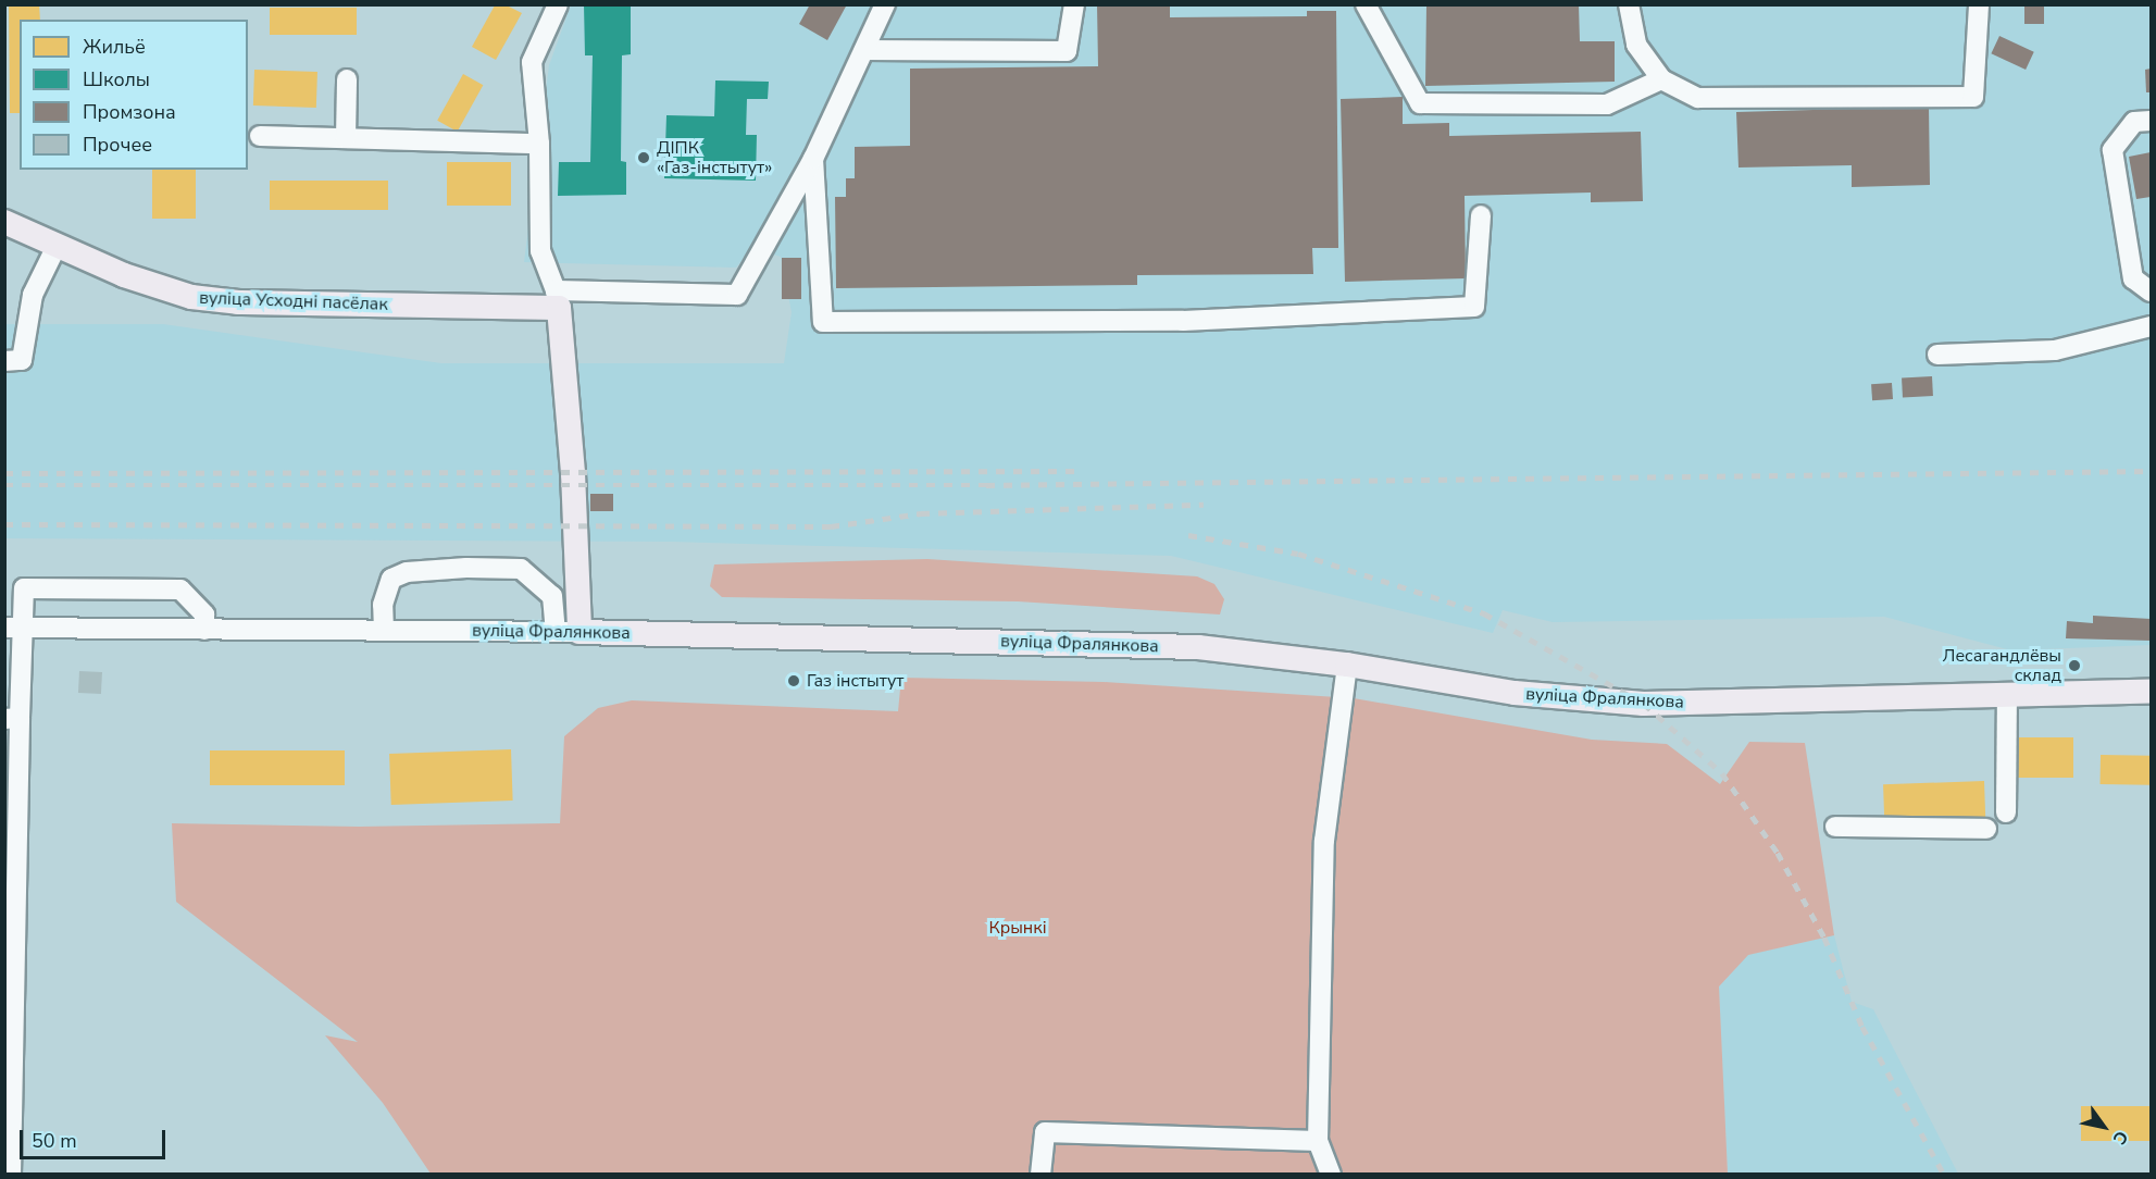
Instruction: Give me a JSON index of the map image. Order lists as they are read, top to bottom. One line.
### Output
{"streets":{"main road":["вуліца Усходні пасёлак","вуліца Фралянкова"]},"parks":["Крынкі"],"places":["ДІПК «Газ-інстытут»","Лесагандлёвы склад","Газ інстытут"],"legend":["Жильё","Школы","Промзона","Прочее"],"scale_bar":"50 m","north":"bottom right"}
